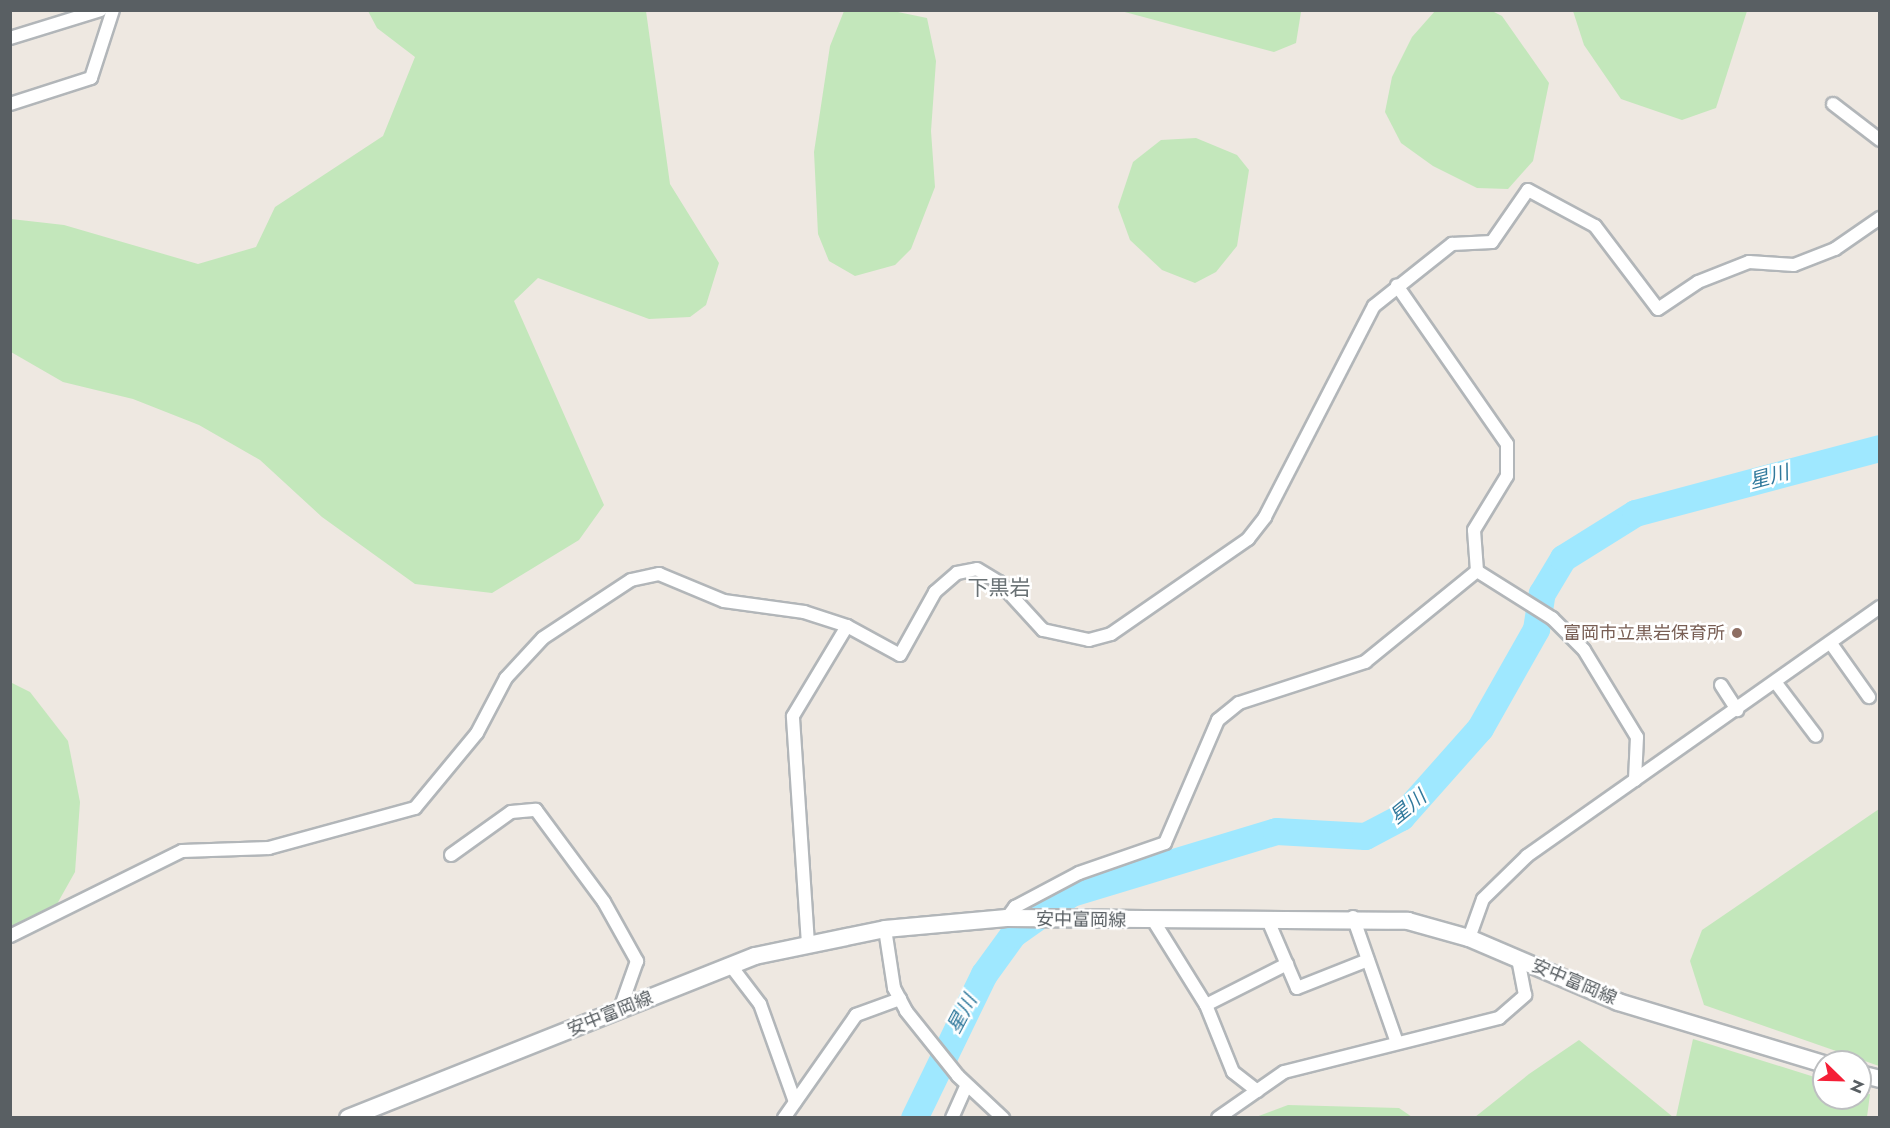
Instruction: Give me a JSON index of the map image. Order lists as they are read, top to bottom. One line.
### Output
{"streets":{"main road":["安中富岡線"]},"districts":["下黒岩"],"water":["星川"],"places":["富岡市立黒岩保育所"],"north":"bottom right"}
